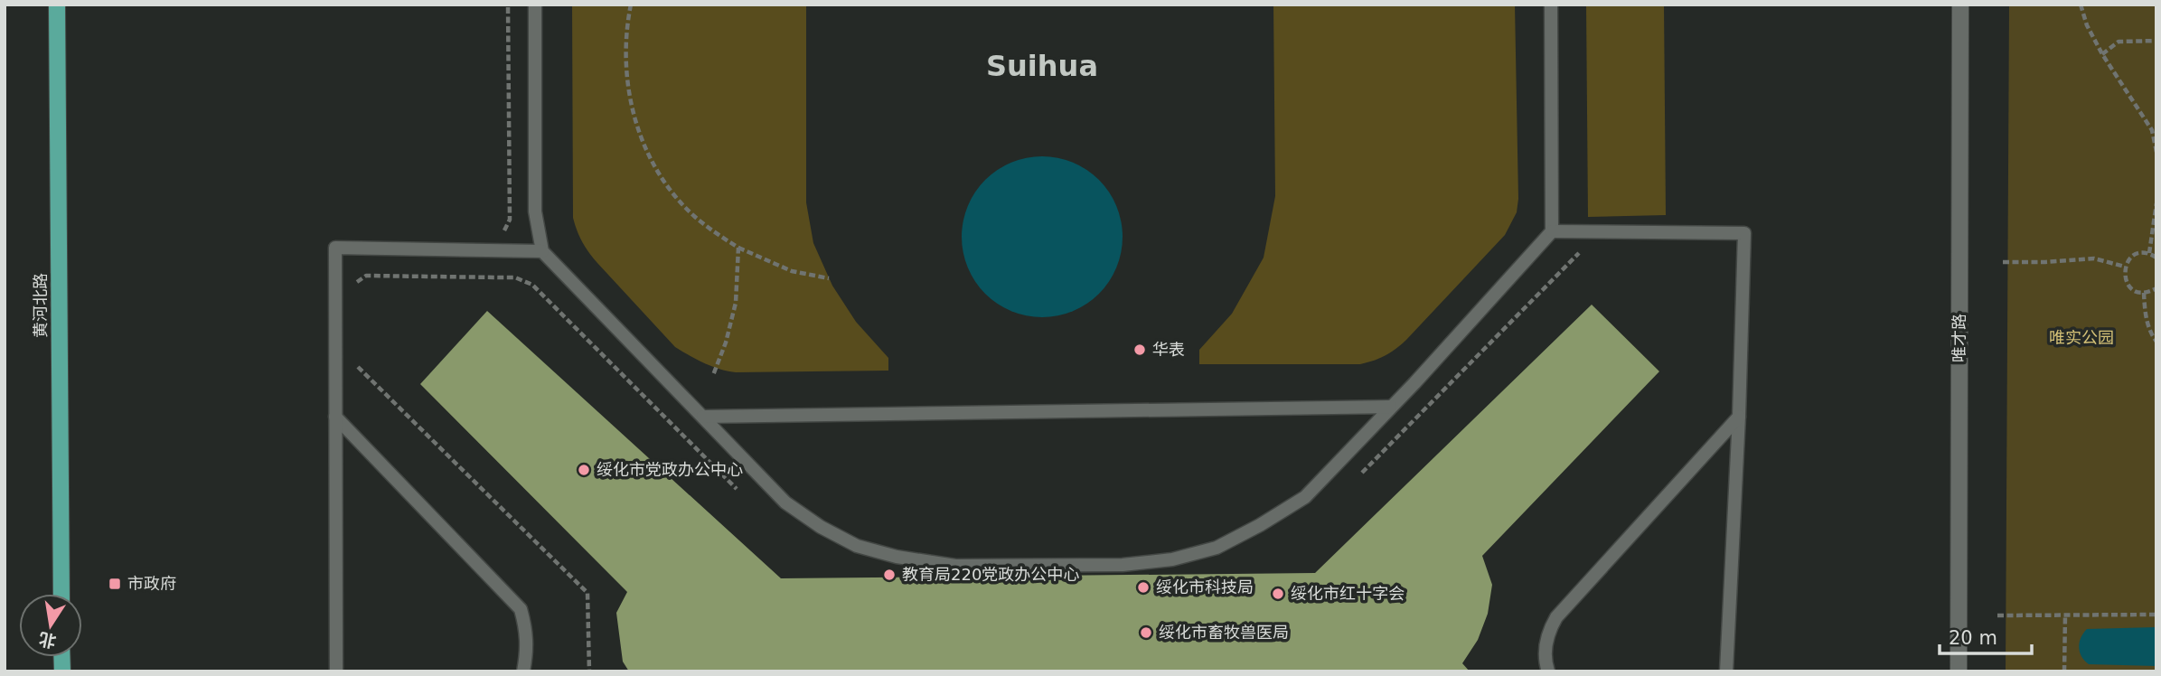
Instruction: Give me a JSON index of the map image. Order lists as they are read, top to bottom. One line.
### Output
{"streets":{"main road":["黄河北路"],"street":["唯才路"]},"districts":["Suihua"],"parks":["唯实公园"],"places":{"other":["华表","绥化市党政办公中心","教育局220党政办公中心","绥化市科技局","绥化市红十字会","绥化市畜牧兽医局"],"transit":["市政府"]},"scale_bar":"20 m","north":"bottom"}
